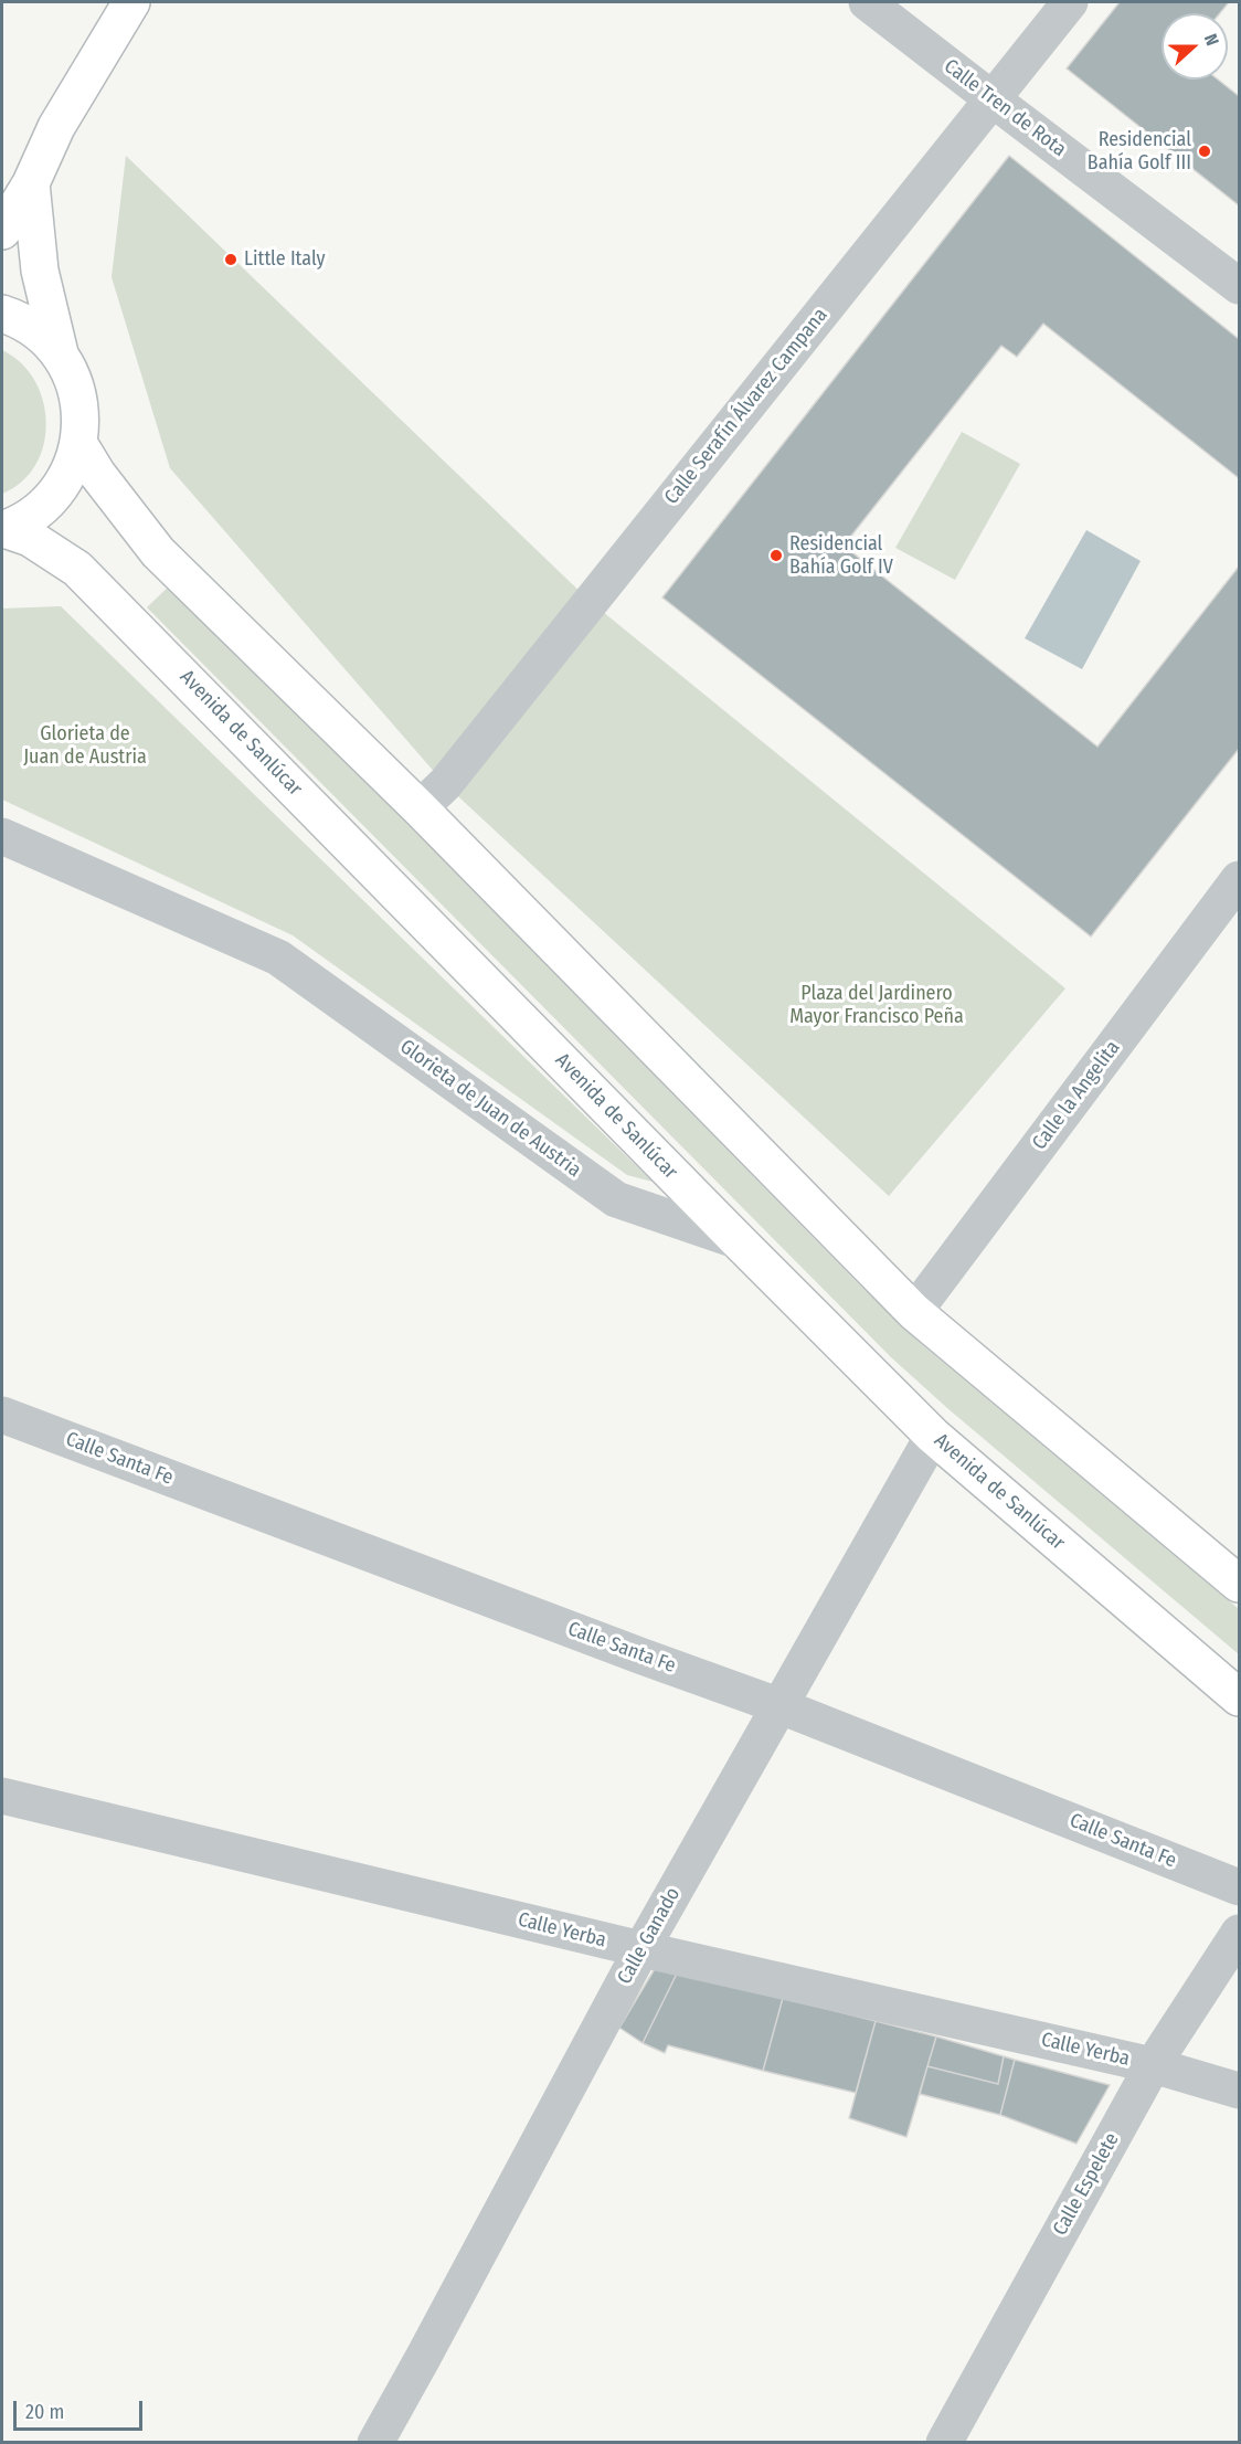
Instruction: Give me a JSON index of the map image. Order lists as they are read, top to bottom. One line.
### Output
{"streets":{"main road":["Avenida de Sanlúcar"],"street":["Calle Tren de Rota","Calle Serafín Álvarez Campana","Calle la Angelita","Glorieta de Juan de Austria","Calle Santa Fe","Calle Yerba","Calle Ganado","Calle Espelete"]},"crossings":[["Calle Tren de Rota","Calle Serafín Álvarez Campana"],["Avenida de Sanlúcar","Glorieta de Juan de Austria"],["Avenida de Sanlúcar","Calle Ganado"],["Calle Santa Fe","Calle Ganado"],["Calle Yerba","Calle Ganado"],["Calle Yerba","Calle Espelete"]],"parks":["Glorieta de Juan de Austria","Plaza del Jardinero Mayor Francisco Peña"],"places":["Residencial Bahía Golf III","Little Italy","Residencial Bahía Golf IV"],"scale_bar":"20 m","north":"right"}
